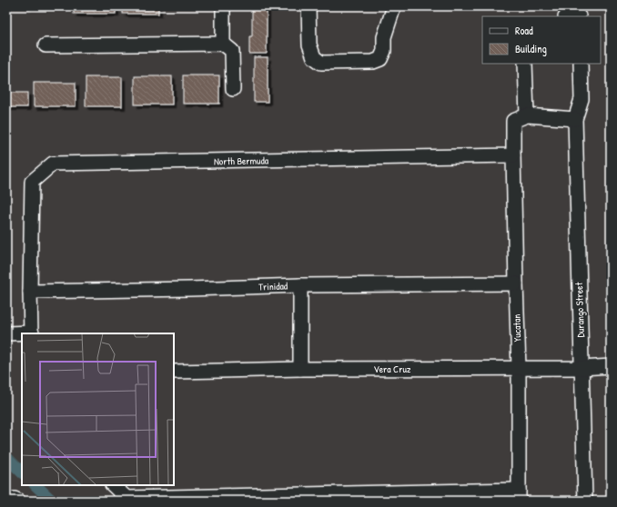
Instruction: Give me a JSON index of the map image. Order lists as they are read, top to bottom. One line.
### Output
{"streets":{"street":["North Bermuda","Trinidad","Durango Street","Yucatan","Vera Cruz"]},"crossings":[["North Bermuda","Trinidad"],["North Bermuda","Yucatan"],["Trinidad","Yucatan"],["Durango Street","Vera Cruz"],["Yucatan","Vera Cruz"]],"legend":["Road","Building"]}
